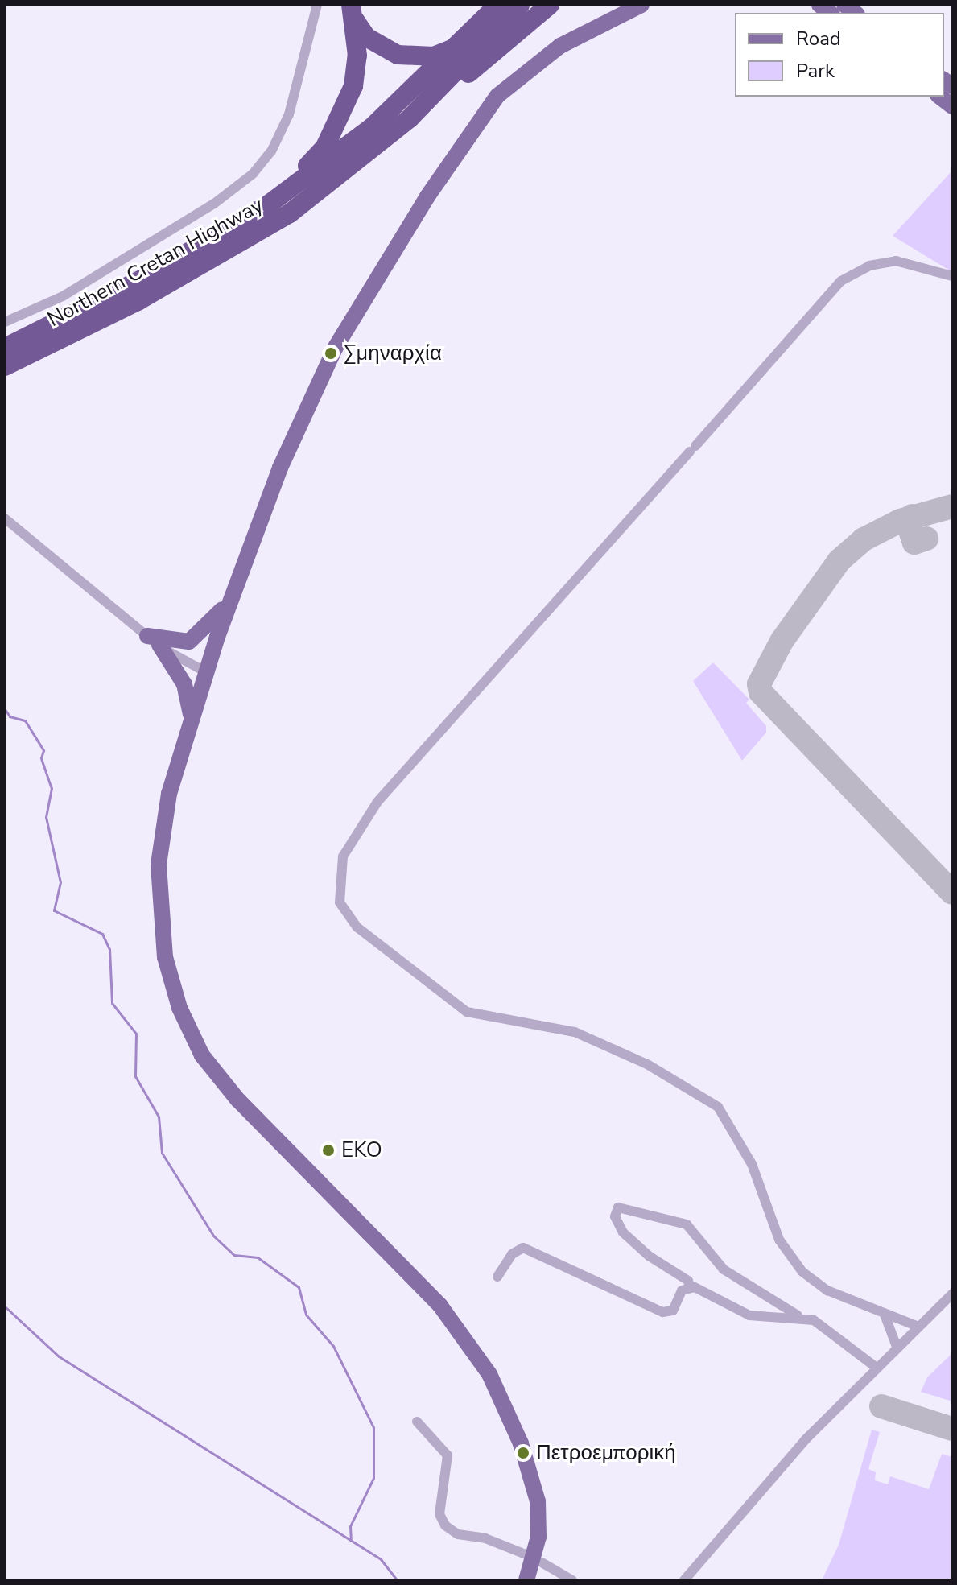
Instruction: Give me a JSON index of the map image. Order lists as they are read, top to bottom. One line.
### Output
{"streets":{"highway":["Northern Cretan Highway"]},"places":["Σμηναρχία","EKO","Πετροεμπορική"],"legend":["Road","Park"]}
